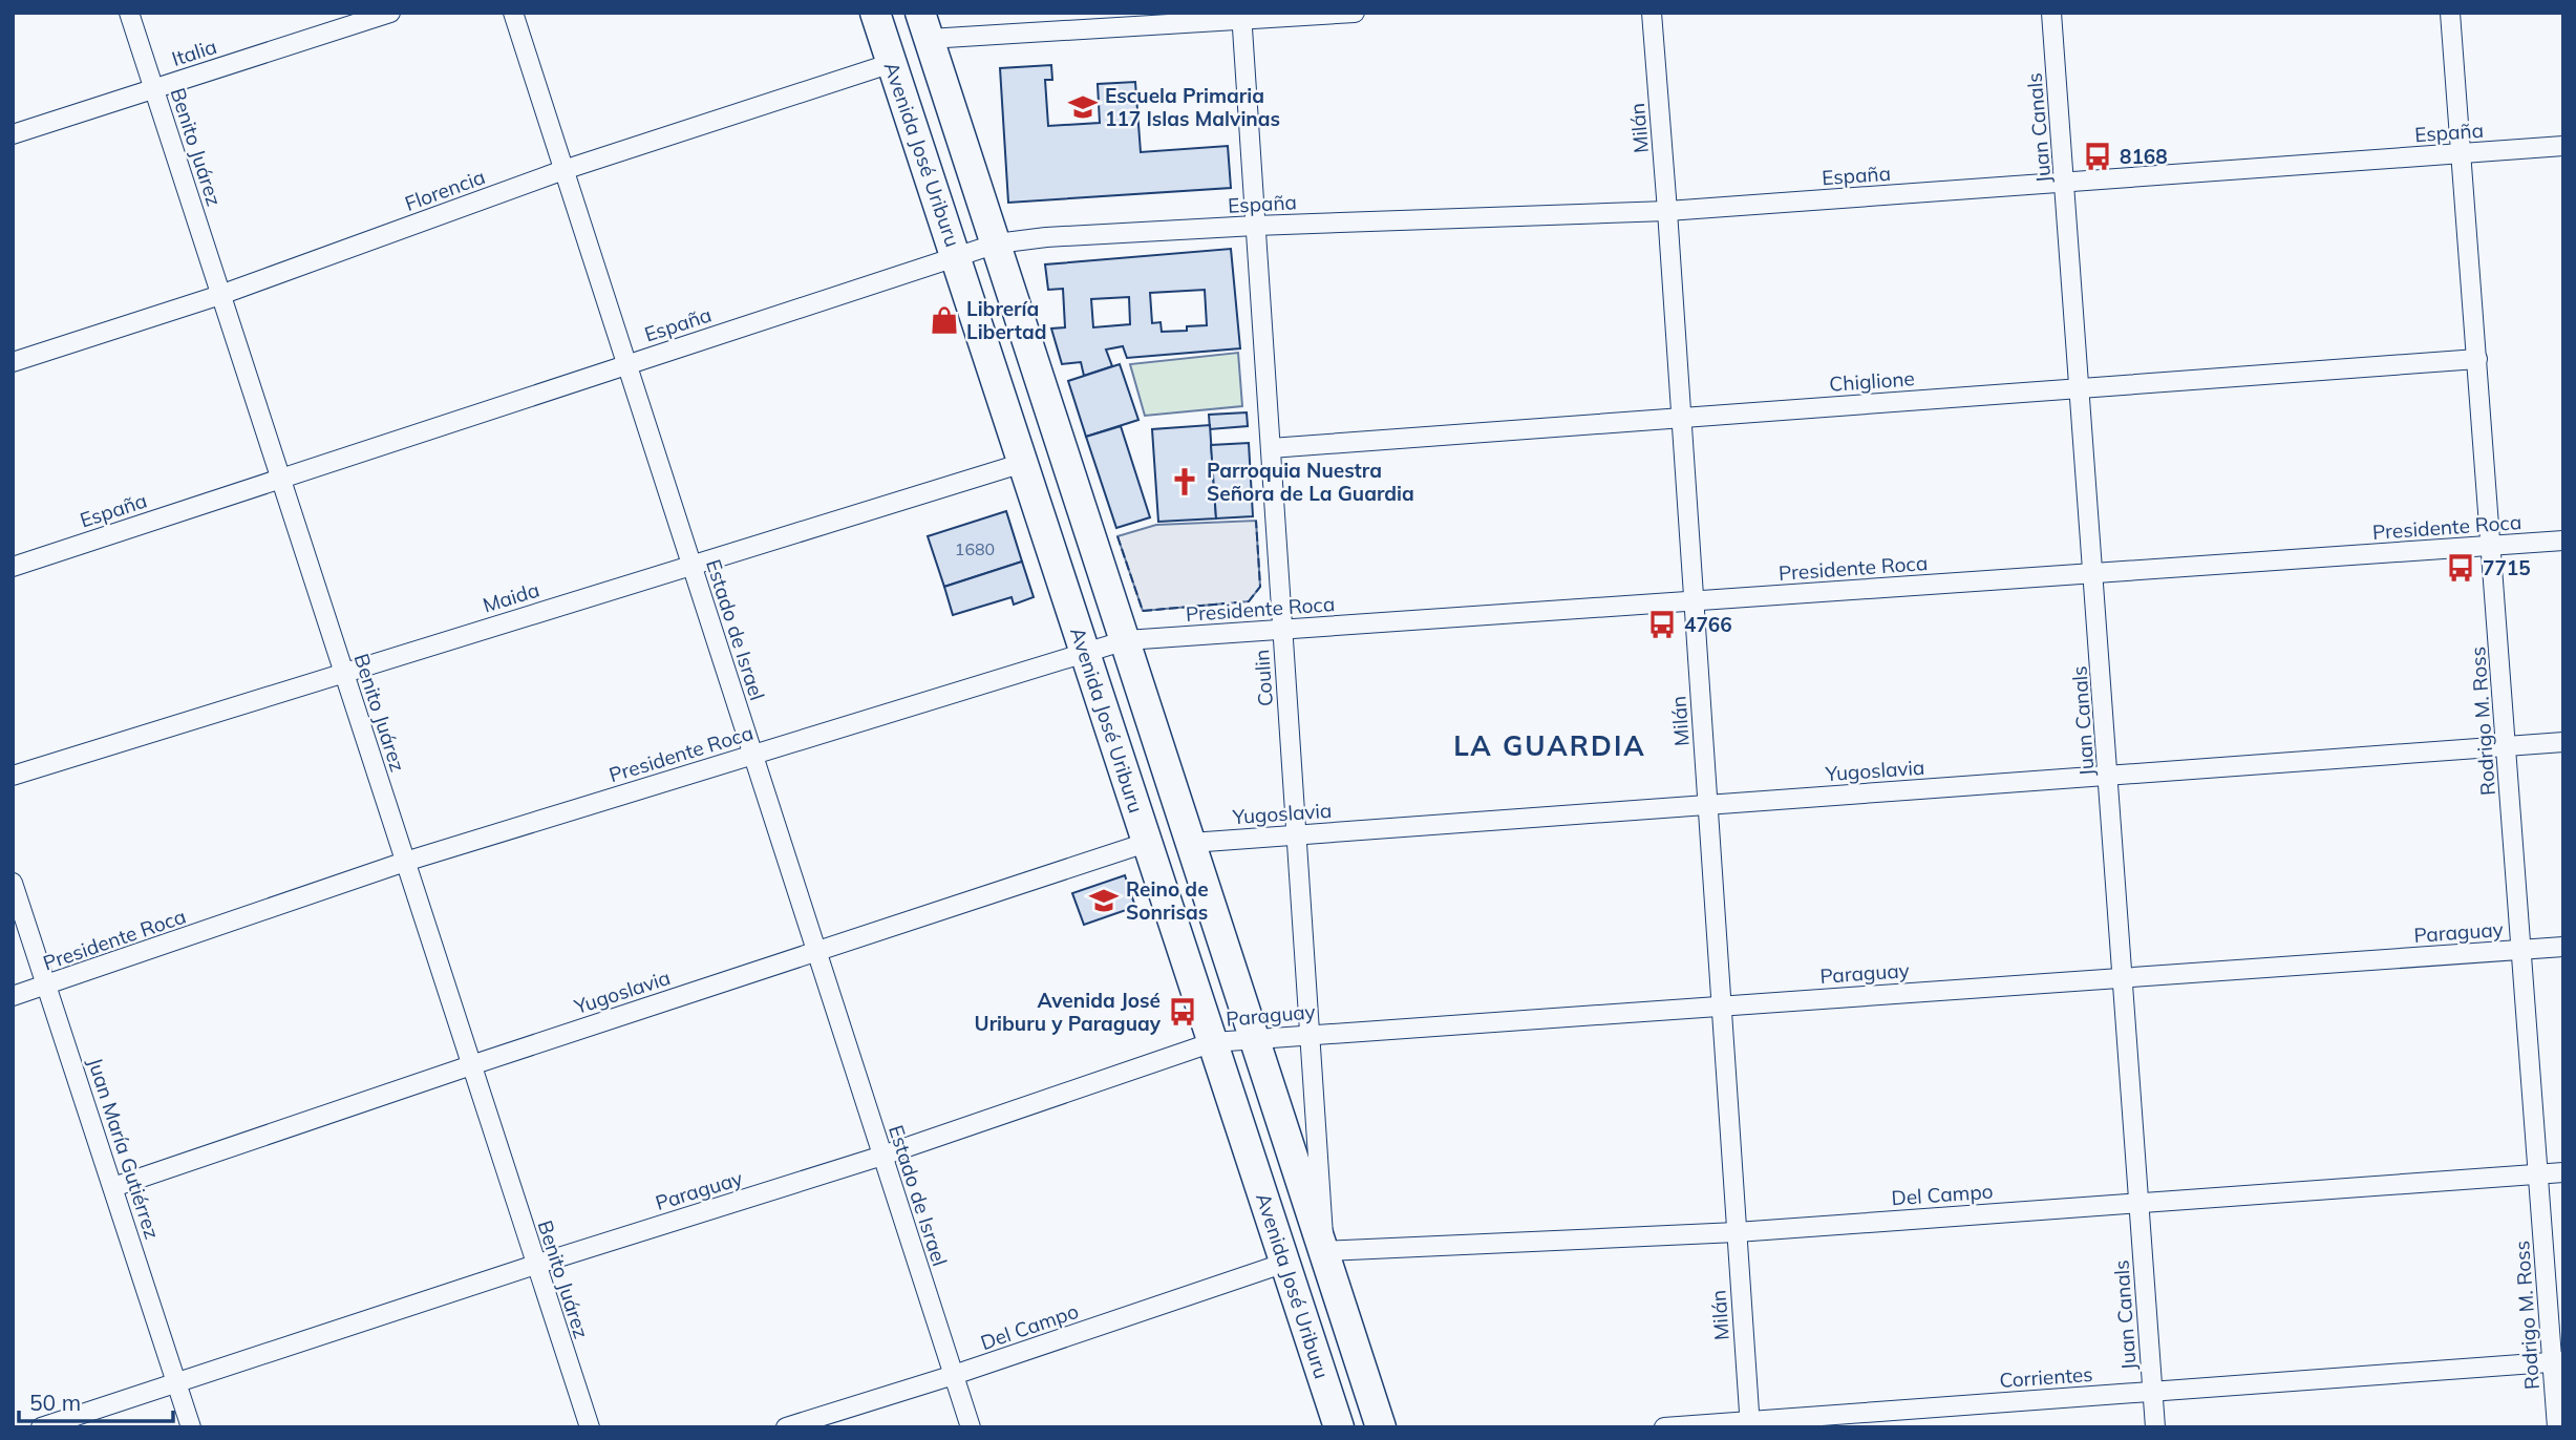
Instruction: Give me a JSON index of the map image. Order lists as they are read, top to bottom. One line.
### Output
{"streets":{"main road":["Avenida José Uriburu"],"street":["Italia","Milán","Juan Canals","España","Benito Juárez","Florencia","Chiglione","Presidente Roca","Maida","Estado de Israel","Coulin","Rodrigo M. Ross","Yugoslavia","Paraguay","Juan María Gutiérrez","Del Campo","Corrientes"]},"crossings":[["Italia","Benito Juárez"],["Milán","España"],["Milán","Chiglione"],["Milán","Presidente Roca"],["Milán","Yugoslavia"],["Milán","Paraguay"],["Milán","Del Campo"],["Milán","Corrientes"],["Juan Canals","España"],["Juan Canals","Chiglione"],["Juan Canals","Presidente Roca"],["Juan Canals","Yugoslavia"],["Juan Canals","Paraguay"],["Juan Canals","Del Campo"],["Juan Canals","Corrientes"],["España","Benito Juárez"],["España","Avenida José Uriburu"],["España","Estado de Israel"],["España","Coulin"],["España","Rodrigo M. Ross"],["Benito Juárez","Florencia"],["Benito Juárez","Presidente Roca"],["Benito Juárez","Maida"],["Benito Juárez","Yugoslavia"],["Benito Juárez","Paraguay"],["Avenida José Uriburu","Florencia"],["Avenida José Uriburu","Presidente Roca"],["Avenida José Uriburu","Maida"],["Avenida José Uriburu","Coulin"],["Avenida José Uriburu","Yugoslavia"],["Avenida José Uriburu","Paraguay"],["Avenida José Uriburu","Del Campo"],["Florencia","Estado de Israel"],["Chiglione","Coulin"],["Chiglione","Rodrigo M. Ross"],["Presidente Roca","Estado de Israel"],["Presidente Roca","Coulin"],["Presidente Roca","Rodrigo M. Ross"],["Presidente Roca","Juan María Gutiérrez"],["Maida","Estado de Israel"],["Estado de Israel","Yugoslavia"],["Estado de Israel","Paraguay"],["Estado de Israel","Del Campo"],["Coulin","Yugoslavia"],["Coulin","Paraguay"],["Coulin","Del Campo"],["Rodrigo M. Ross","Yugoslavia"],["Rodrigo M. Ross","Paraguay"],["Rodrigo M. Ross","Del Campo"],["Rodrigo M. Ross","Corrientes"],["Yugoslavia","Juan María Gutiérrez"],["Paraguay","Juan María Gutiérrez"]],"districts":["LA GUARDIA"],"places":{"school or university":["Escuela Primaria 117 Islas Malvinas","Reino de Sonrisas"],"bus stop":["8168","7715","4766","Avenida José Uriburu y Paraguay"],"shop":["Librería Libertad"],"church":["Parroquia Nuestra Señora de La Guardia"]},"house_numbers":["1680"],"scale_bar":"50 m"}
